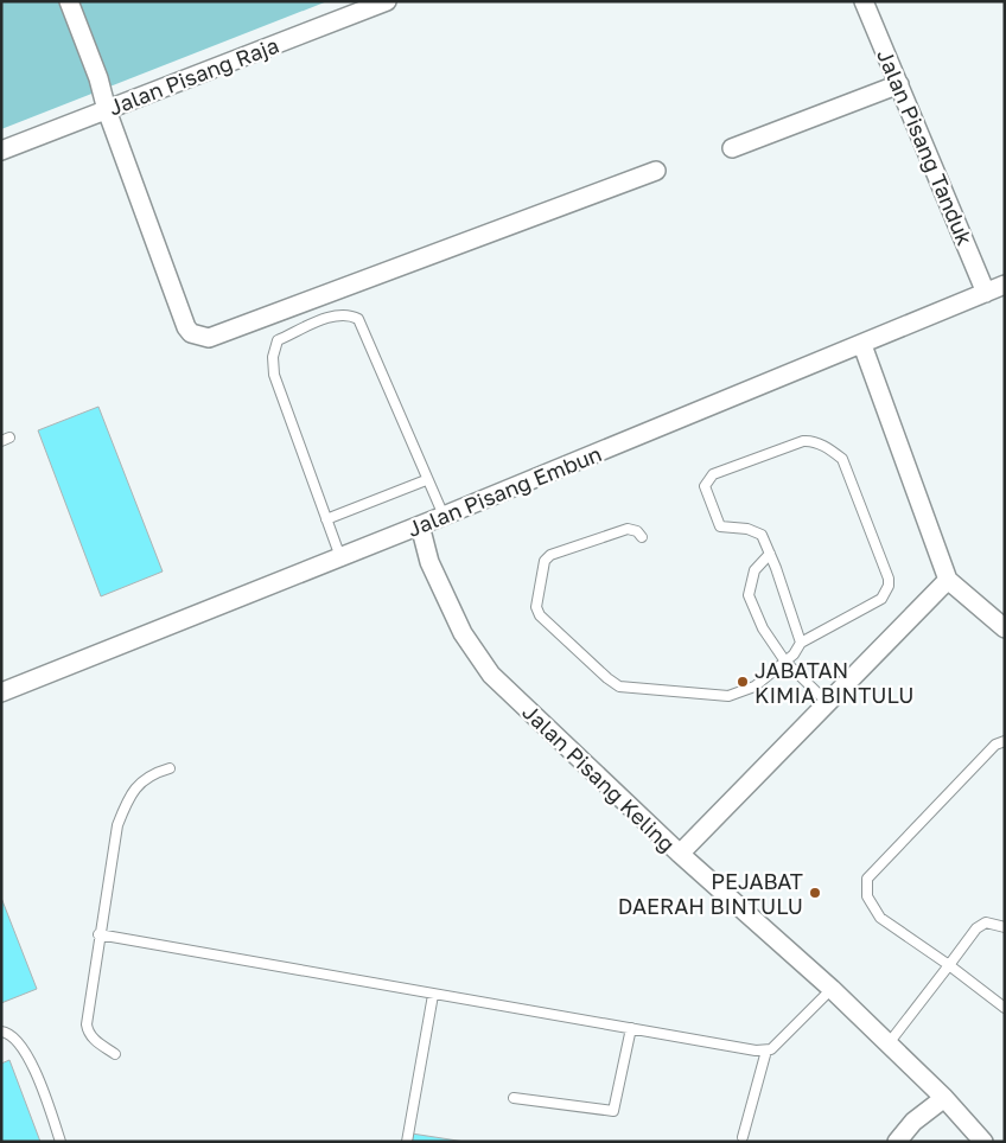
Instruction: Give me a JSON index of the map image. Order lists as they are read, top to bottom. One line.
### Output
{"streets":{"street":["Jalan Pisang Raja","Jalan Pisang Tanduk","Jalan Pisang Embun","Jalan Pisang Keling"]},"crossings":[["Jalan Pisang Tanduk","Jalan Pisang Embun"],["Jalan Pisang Embun","Jalan Pisang Keling"]],"places":["JABATAN KIMIA BINTULU","PEJABAT DAERAH BINTULU"]}
